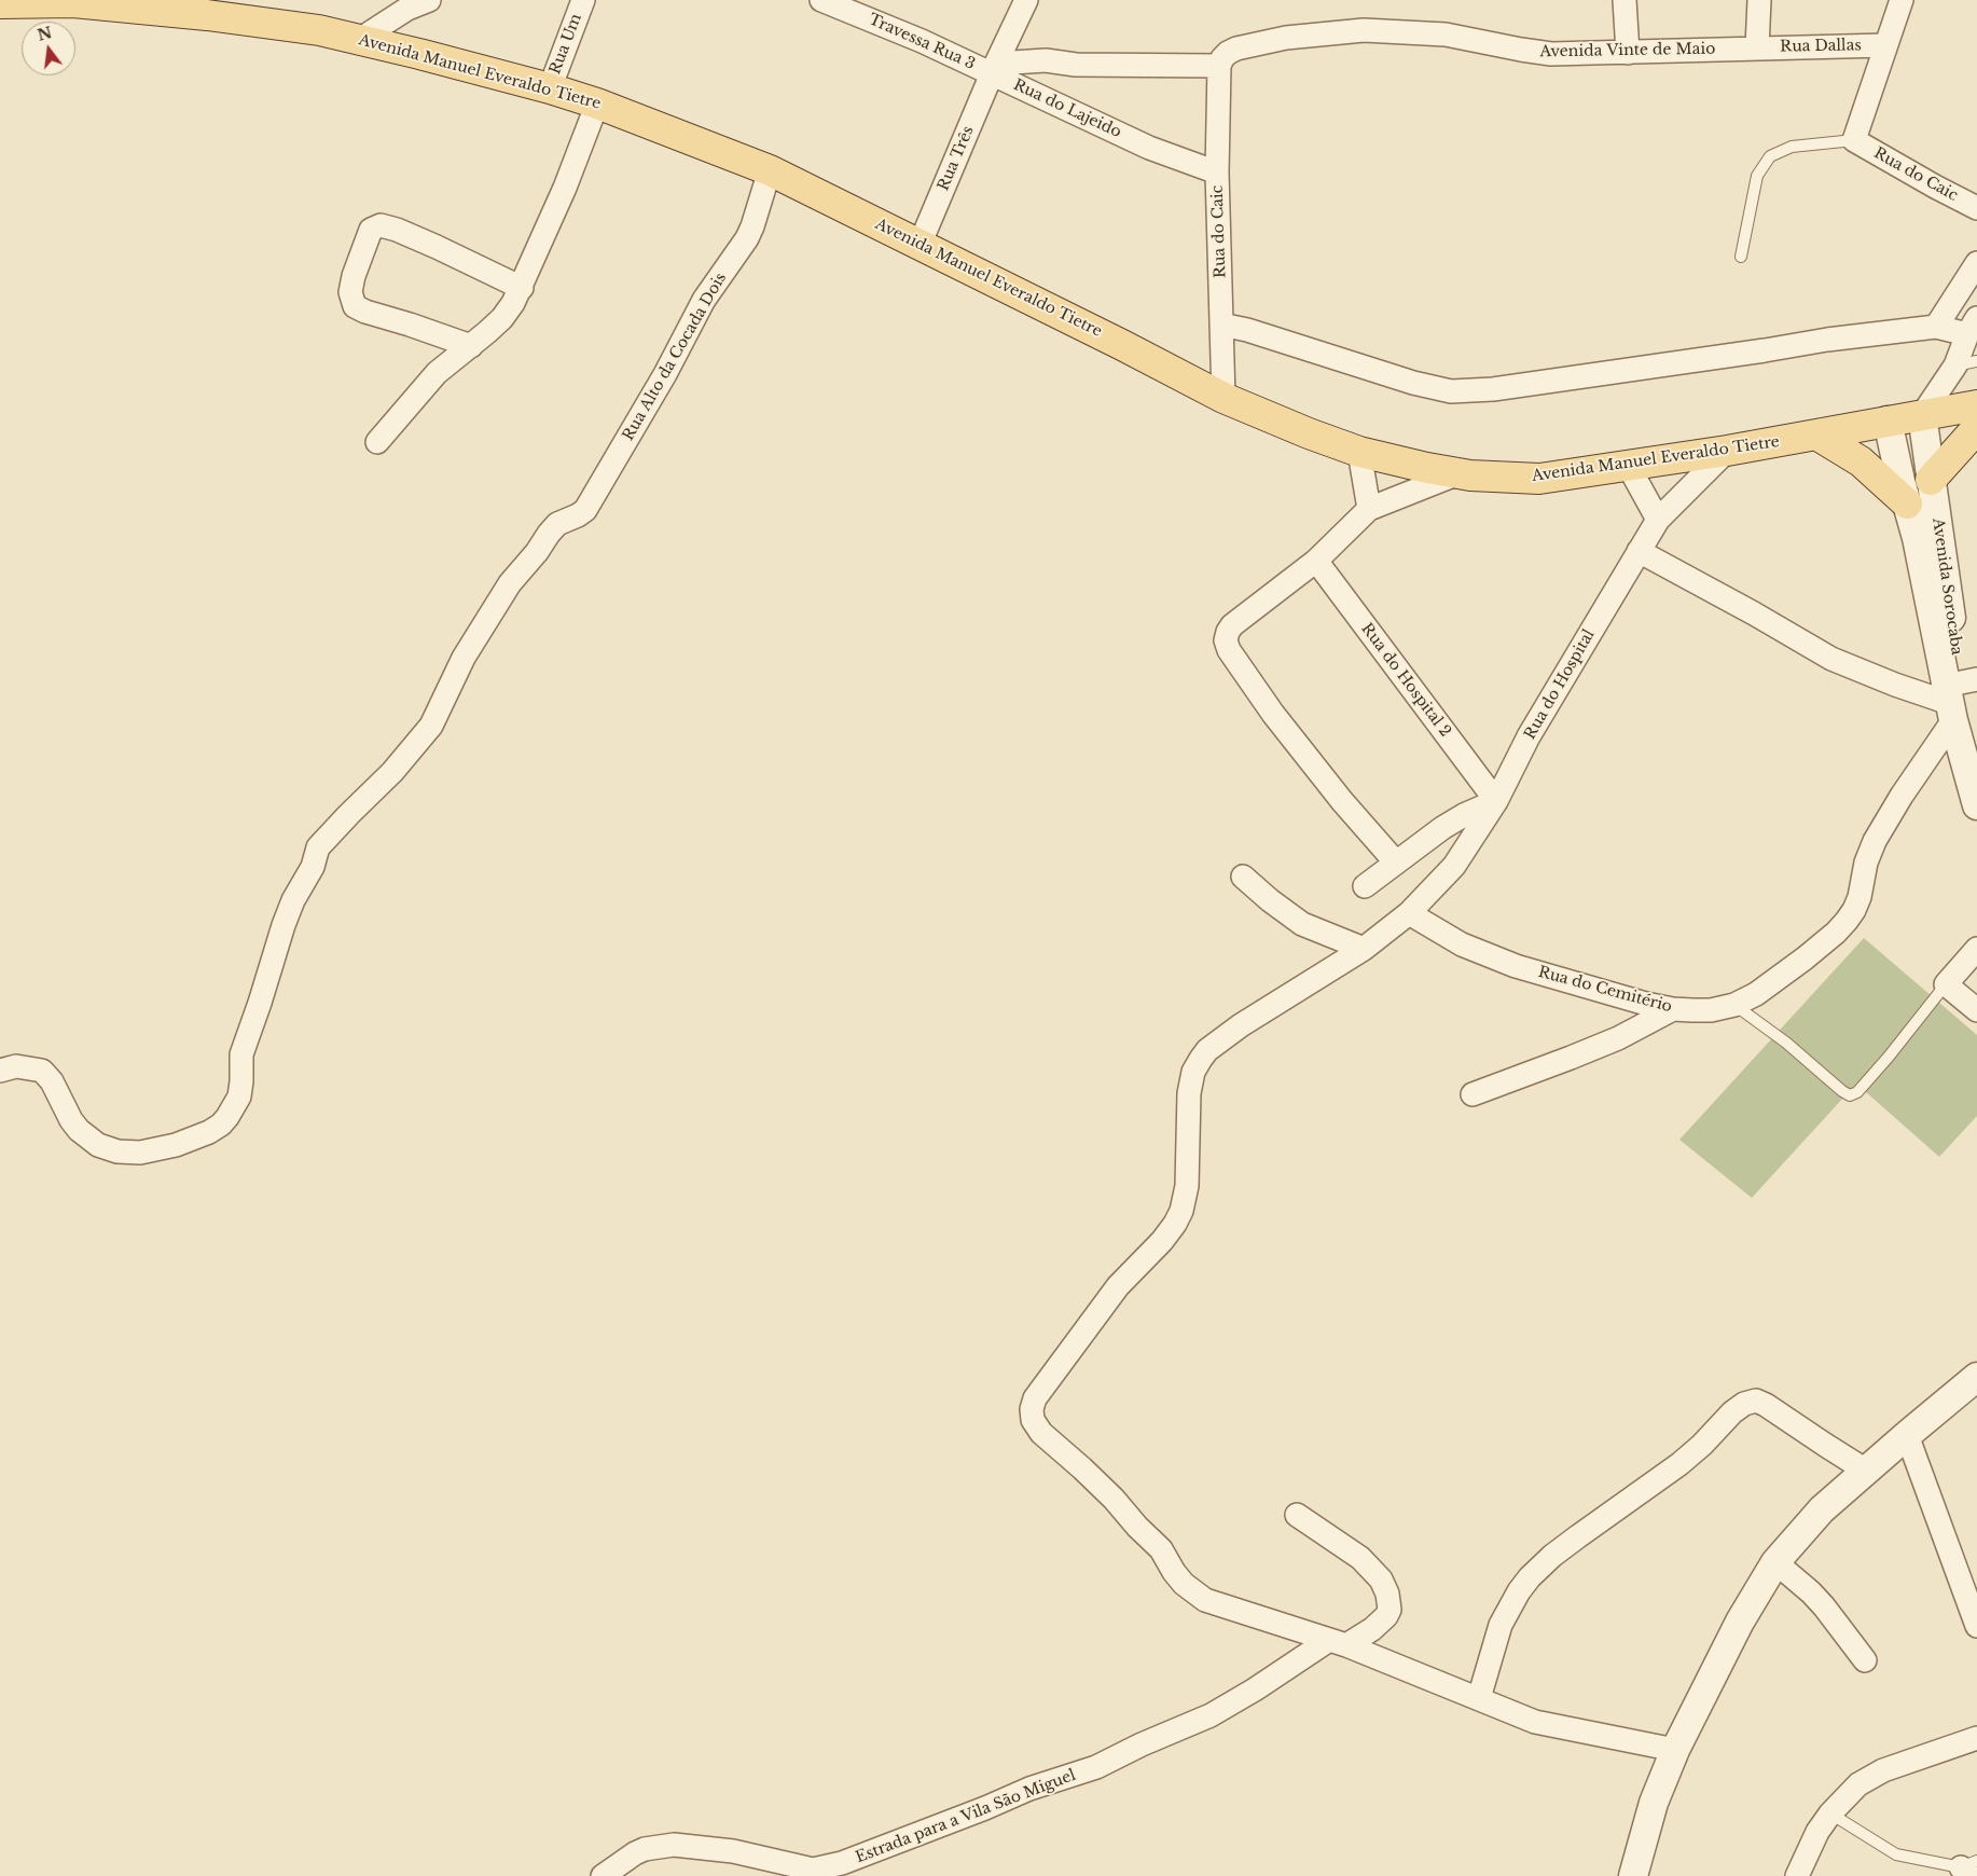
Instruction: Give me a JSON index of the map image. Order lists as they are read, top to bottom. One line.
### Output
{"streets":{"main road":["Avenida Manuel Everaldo Tietre"],"street":["Travessa Rua 3","Rua Um","Rua Dallas","Avenida Vinte de Maio","Rua do Lajeido","Rua Três","Rua do Caic","Rua Alto da Cocada Dois","Avenida Sorocaba","Rua do Hospital 2","Rua do Hospital","Rua do Cemitério","Estrada para a Vila São Miguel"]},"crossings":[["Travessa Rua 3","Rua do Lajeido"],["Travessa Rua 3","Rua Três"],["Rua Um","Avenida Manuel Everaldo Tietre"],["Rua Dallas","Avenida Vinte de Maio"],["Avenida Vinte de Maio","Rua do Caic"],["Avenida Manuel Everaldo Tietre","Rua Três"],["Avenida Manuel Everaldo Tietre","Rua do Caic"],["Avenida Manuel Everaldo Tietre","Rua Alto da Cocada Dois"],["Avenida Manuel Everaldo Tietre","Avenida Sorocaba"],["Avenida Manuel Everaldo Tietre","Rua do Hospital"],["Rua do Lajeido","Rua Três"],["Rua do Lajeido","Rua do Caic"],["Avenida Sorocaba","Rua do Cemitério"],["Rua do Hospital 2","Rua do Hospital"],["Rua do Hospital","Rua do Cemitério"],["Rua do Hospital","Estrada para a Vila São Miguel"]],"north":"top"}
